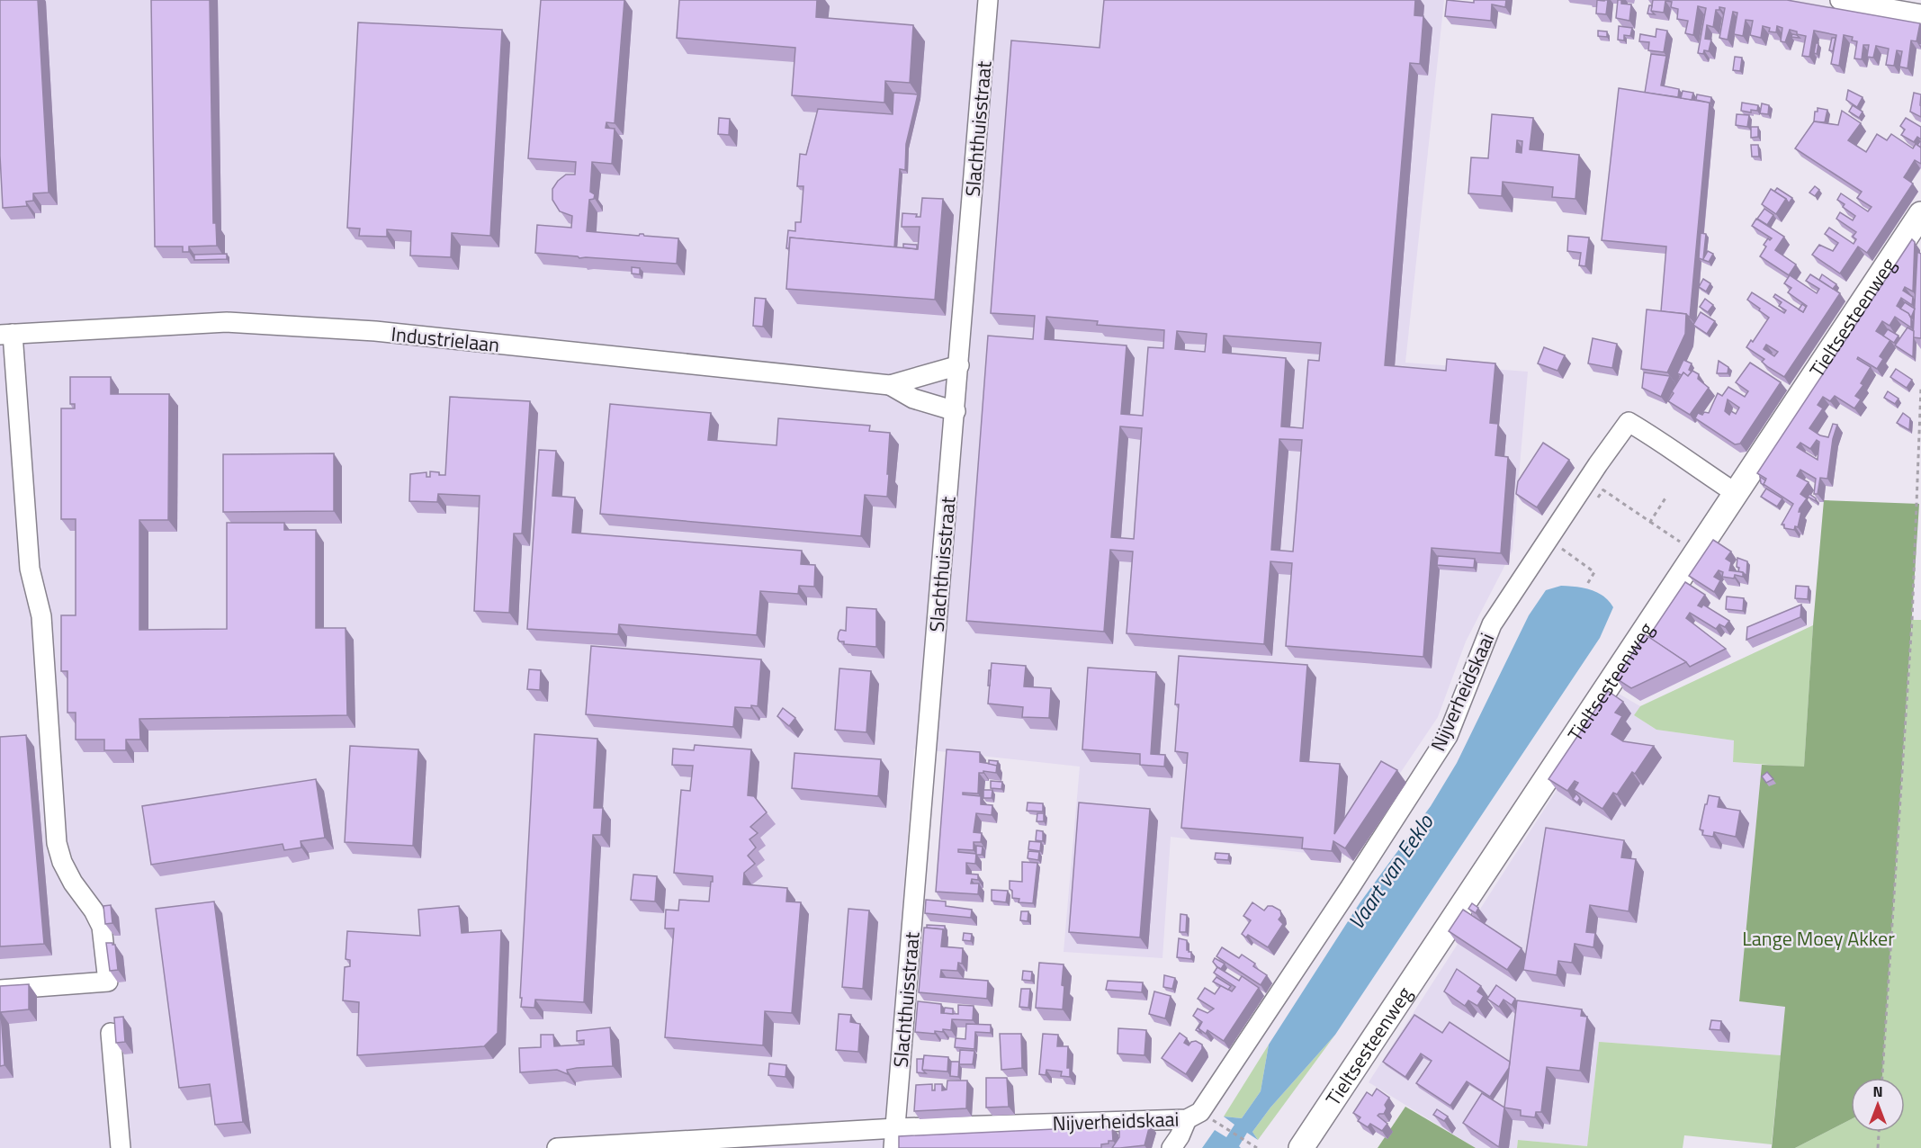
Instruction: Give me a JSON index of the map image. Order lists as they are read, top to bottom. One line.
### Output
{"streets":{"main road":["Tieltsesteenweg"],"street":["Slachthuisstraat","Industrielaan","Nijverheidskaai"]},"crossings":[["Slachthuisstraat","Industrielaan"],["Slachthuisstraat","Nijverheidskaai"],["Tieltsesteenweg","Nijverheidskaai"]],"water":["Vaart van Eeklo"],"parks":["Lange Moey Akker"],"north":"top"}
